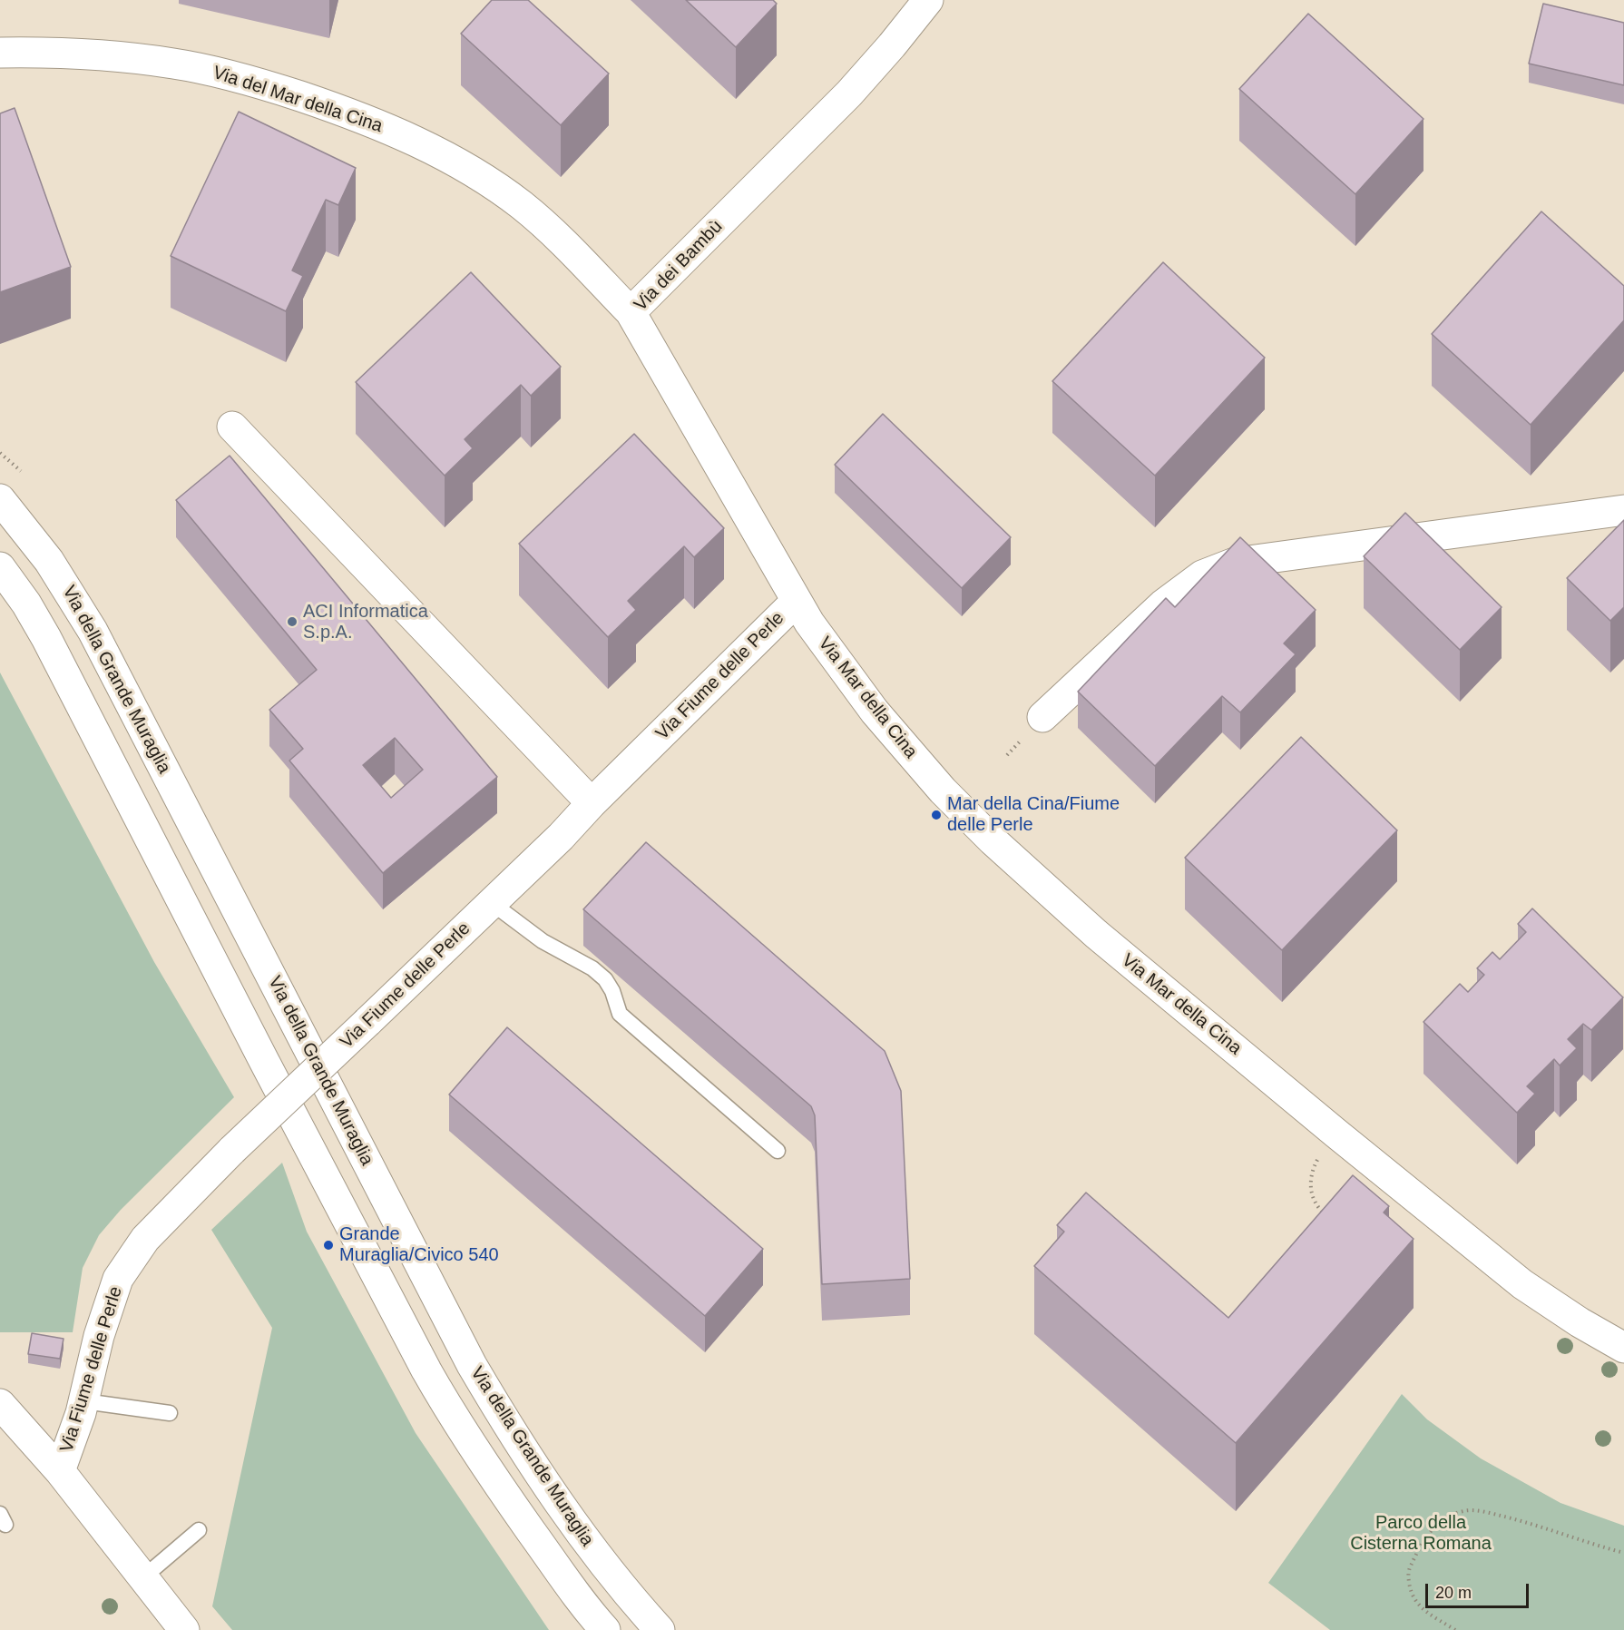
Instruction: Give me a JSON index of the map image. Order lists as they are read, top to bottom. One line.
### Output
{"streets":{"street":["Via del Mar della Cina","Via dei Bambù","Via Fiume delle Perle","Via della Grande Muraglia","Via Mar della Cina"]},"crossings":[["Via del Mar della Cina","Via dei Bambù"],["Via dei Bambù","Via Fiume delle Perle"],["Via dei Bambù","Via Mar della Cina"],["Via Fiume delle Perle","Via Mar della Cina"]],"parks":["Parco della Cisterna Romana"],"places":["ACI Informatica S.p.A.","Mar della Cina/Fiume delle Perle","Grande Muraglia/Civico 540"],"scale_bar":"20 m"}
